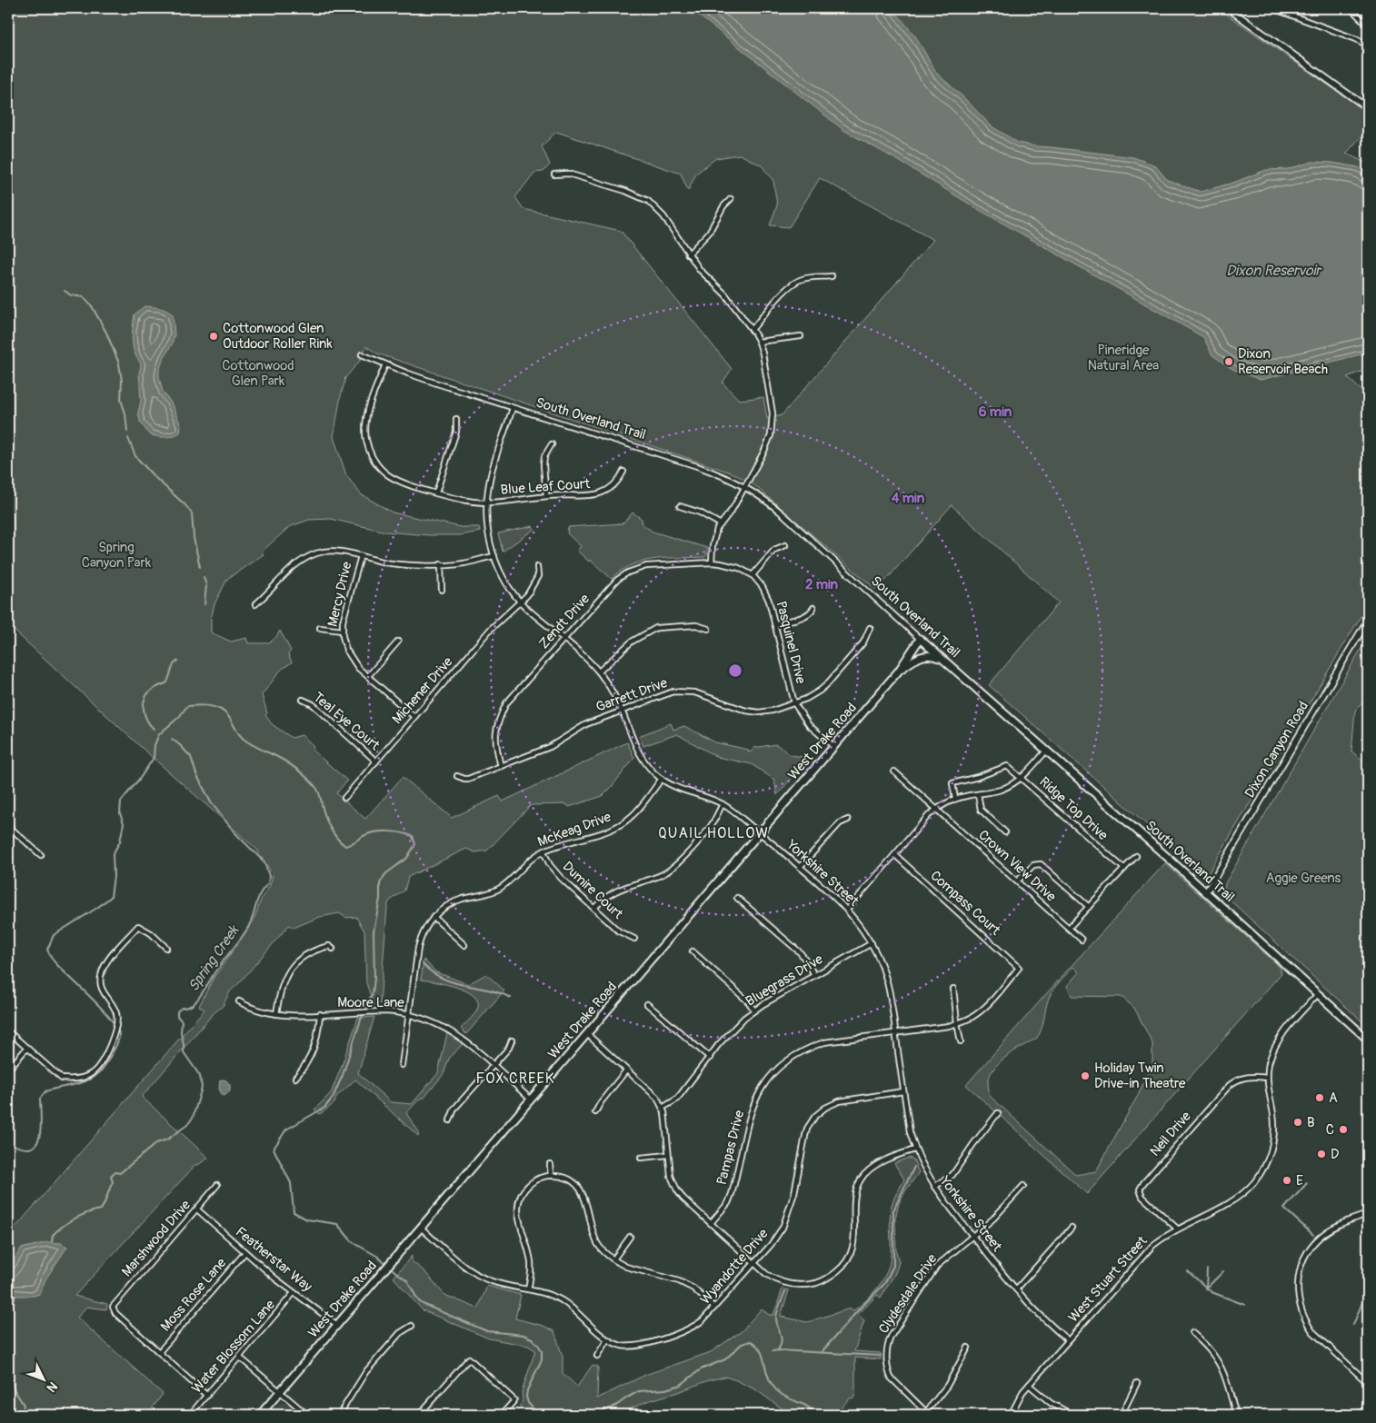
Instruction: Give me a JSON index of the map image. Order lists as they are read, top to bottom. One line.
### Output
{"streets":{"main road":["South Overland Trail","West Drake Road"],"street":["Blue Leaf Court","Mercy Drive","Zendt Drive","Pasquinel Drive","Michener Drive","Garrett Drive","Teal Eye Court","Dixon Canyon Road","Ridge Top Drive","McKeag Drive","Crown View Drive","Yorkshire Street","Dumire Court","Compass Court","Bluegrass Drive","Moore Lane","Neil Drive","Pampas Drive","Marshwood Drive","Featherstar Way","Wyandotte Drive","West Stuart Street","Clydesdale Drive","Moss Rose Lane","Water Blossom Lane"]},"crossings":[["South Overland Trail","Blue Leaf Court"],["South Overland Trail","West Drake Road"],["South Overland Trail","Dixon Canyon Road"],["South Overland Trail","Yorkshire Street"],["South Overland Trail","West Stuart Street"],["Blue Leaf Court","Yorkshire Street"],["Mercy Drive","Michener Drive"],["Zendt Drive","Pasquinel Drive"],["Zendt Drive","Garrett Drive"],["Zendt Drive","Yorkshire Street"],["Pasquinel Drive","Garrett Drive"],["Pasquinel Drive","West Drake Road"],["Michener Drive","Teal Eye Court"],["Michener Drive","Yorkshire Street"],["Garrett Drive","Yorkshire Street"],["West Drake Road","Yorkshire Street"],["West Drake Road","Moore Lane"],["West Drake Road","Featherstar Way"],["West Drake Road","Wyandotte Drive"],["McKeag Drive","Yorkshire Street"],["McKeag Drive","Dumire Court"],["McKeag Drive","Moore Lane"],["Yorkshire Street","Bluegrass Drive"],["Yorkshire Street","Pampas Drive"],["Yorkshire Street","Wyandotte Drive"],["Yorkshire Street","West Stuart Street"],["Yorkshire Street","Clydesdale Drive"],["Compass Court","Pampas Drive"],["Neil Drive","West Stuart Street"],["Marshwood Drive","Featherstar Way"],["Marshwood Drive","Moss Rose Lane"],["Featherstar Way","Moss Rose Lane"],["Featherstar Way","Water Blossom Lane"]],"districts":["QUAIL HOLLOW","FOX CREEK"],"water":["Dixon Reservoir","Spring Creek"],"parks":["Pineridge Natural Area","Cottonwood Glen Park","Spring Canyon Park","Aggie Greens"],"places":["Cottonwood Glen Outdoor Roller Rink","Dixon Reservoir Beach","Holiday Twin Drive-in Theatre","A","B","C","D","E"],"north":"bottom right","rings":["6 min","4 min","2 min"]}
